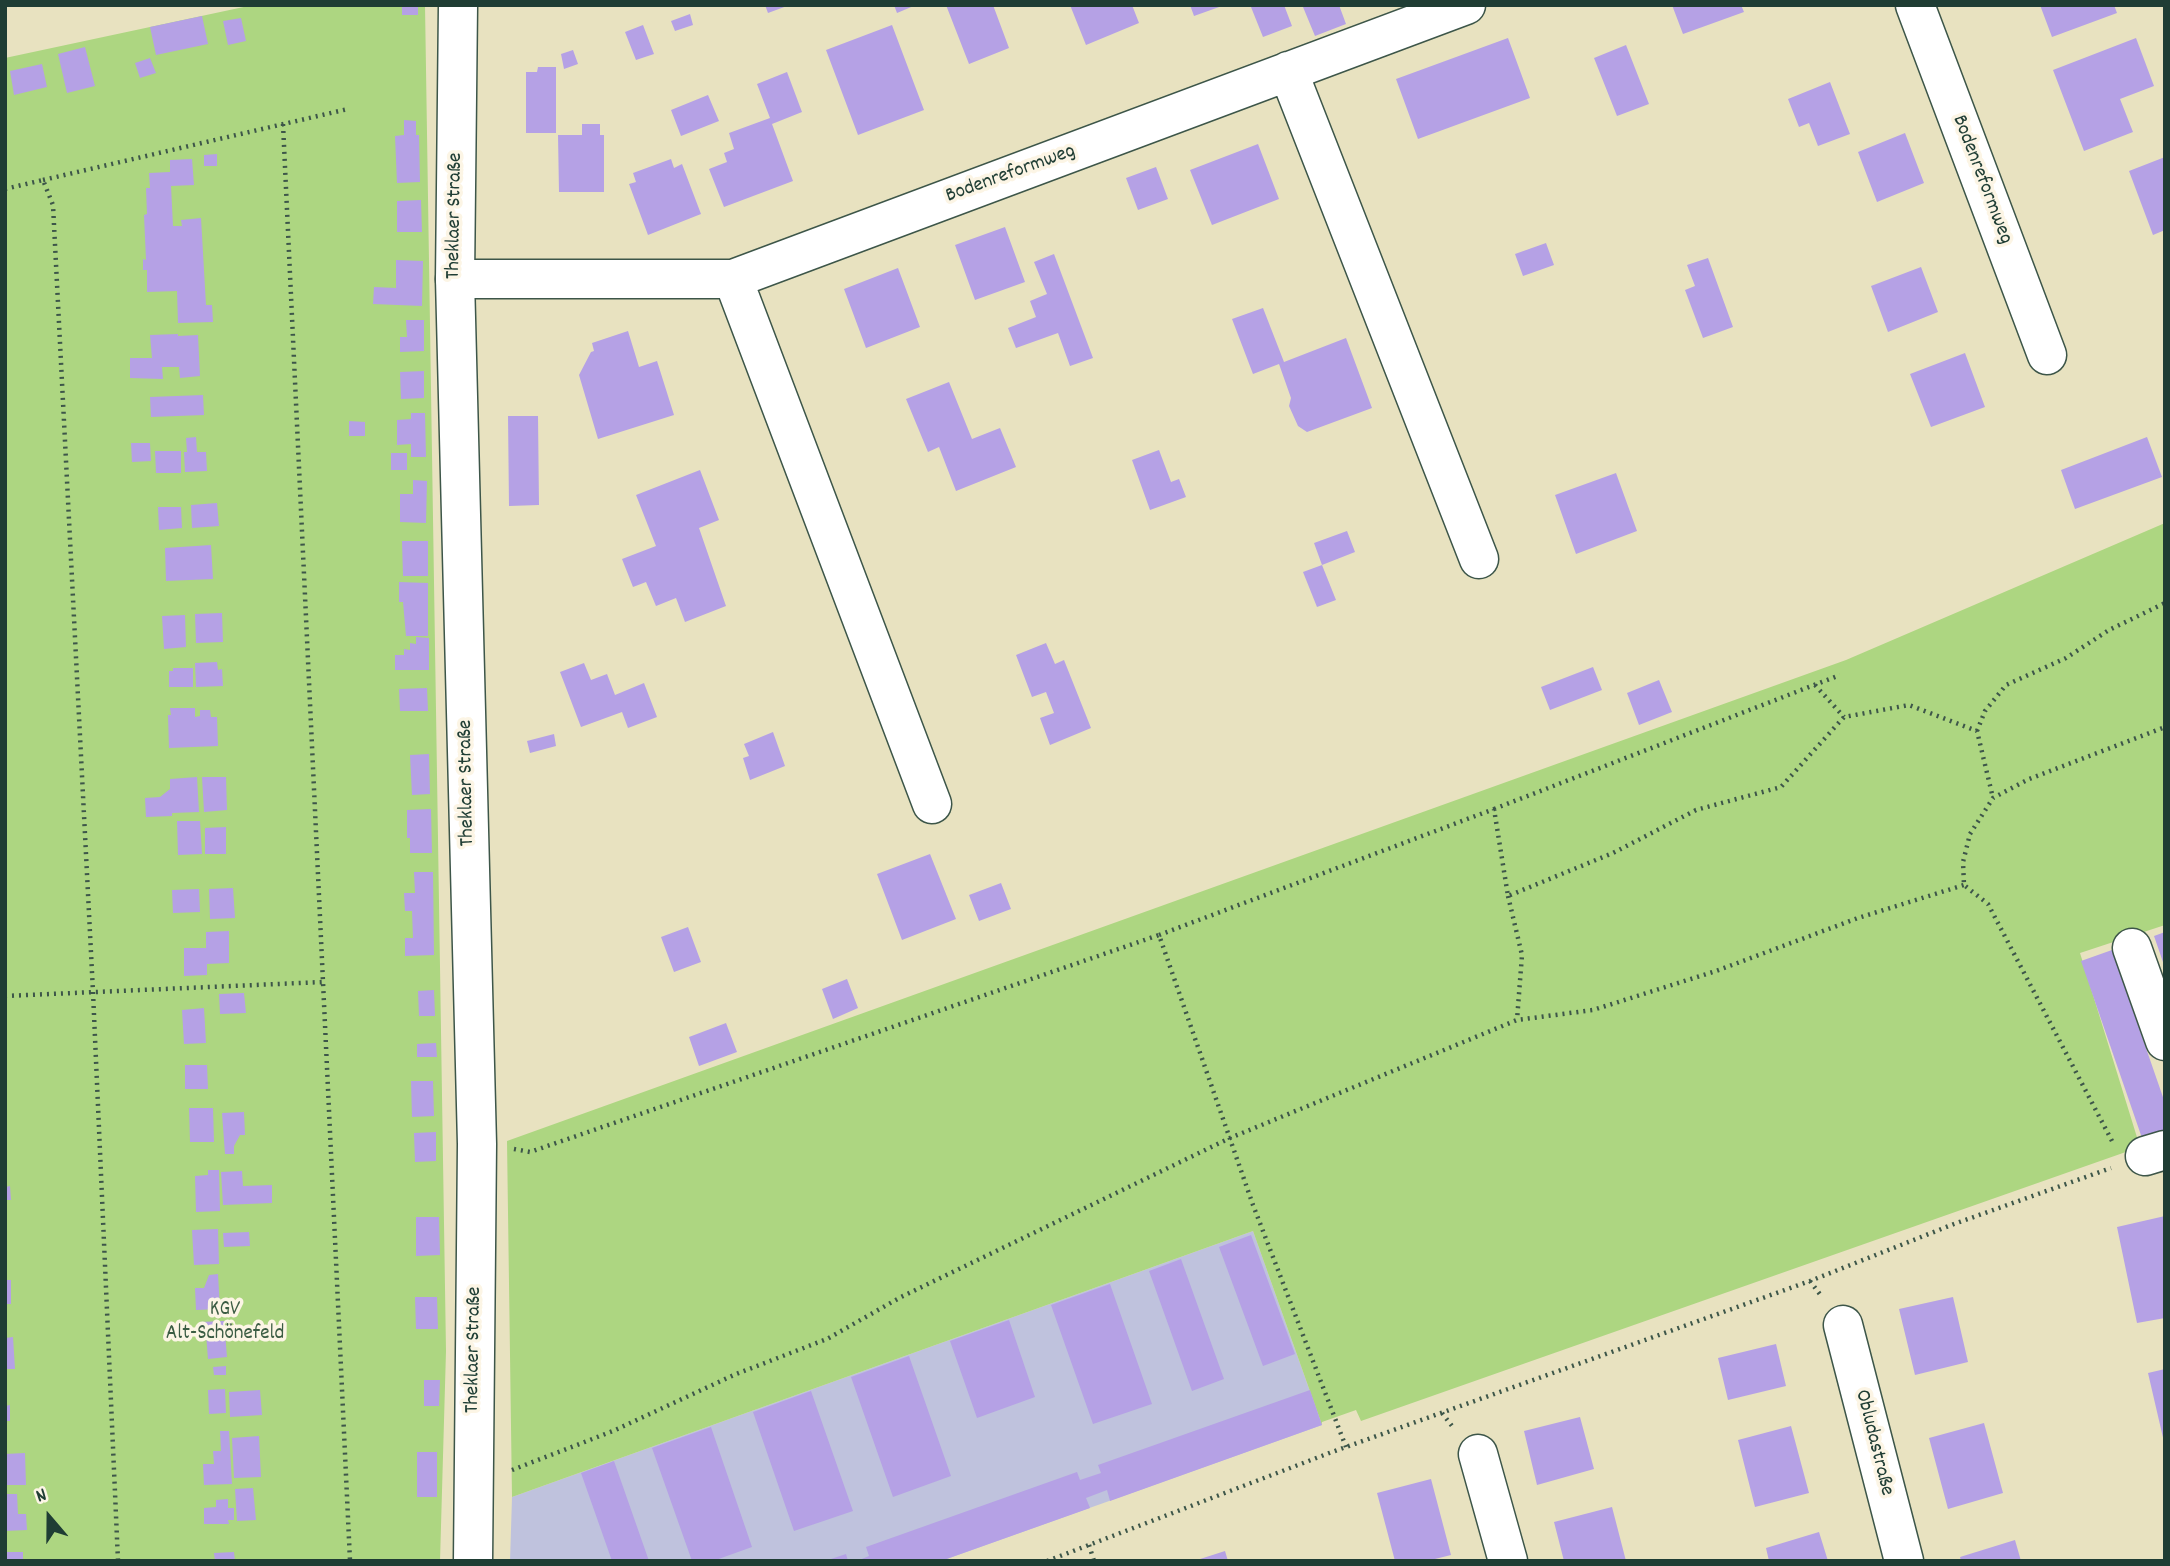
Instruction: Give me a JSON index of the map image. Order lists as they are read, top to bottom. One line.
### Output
{"streets":{"street":["Bodenreformweg","Theklaer Straße","Obludastraße"]},"crossings":[["Bodenreformweg","Theklaer Straße"]],"parks":["KGV Alt-Schönefeld"],"north":"top"}
